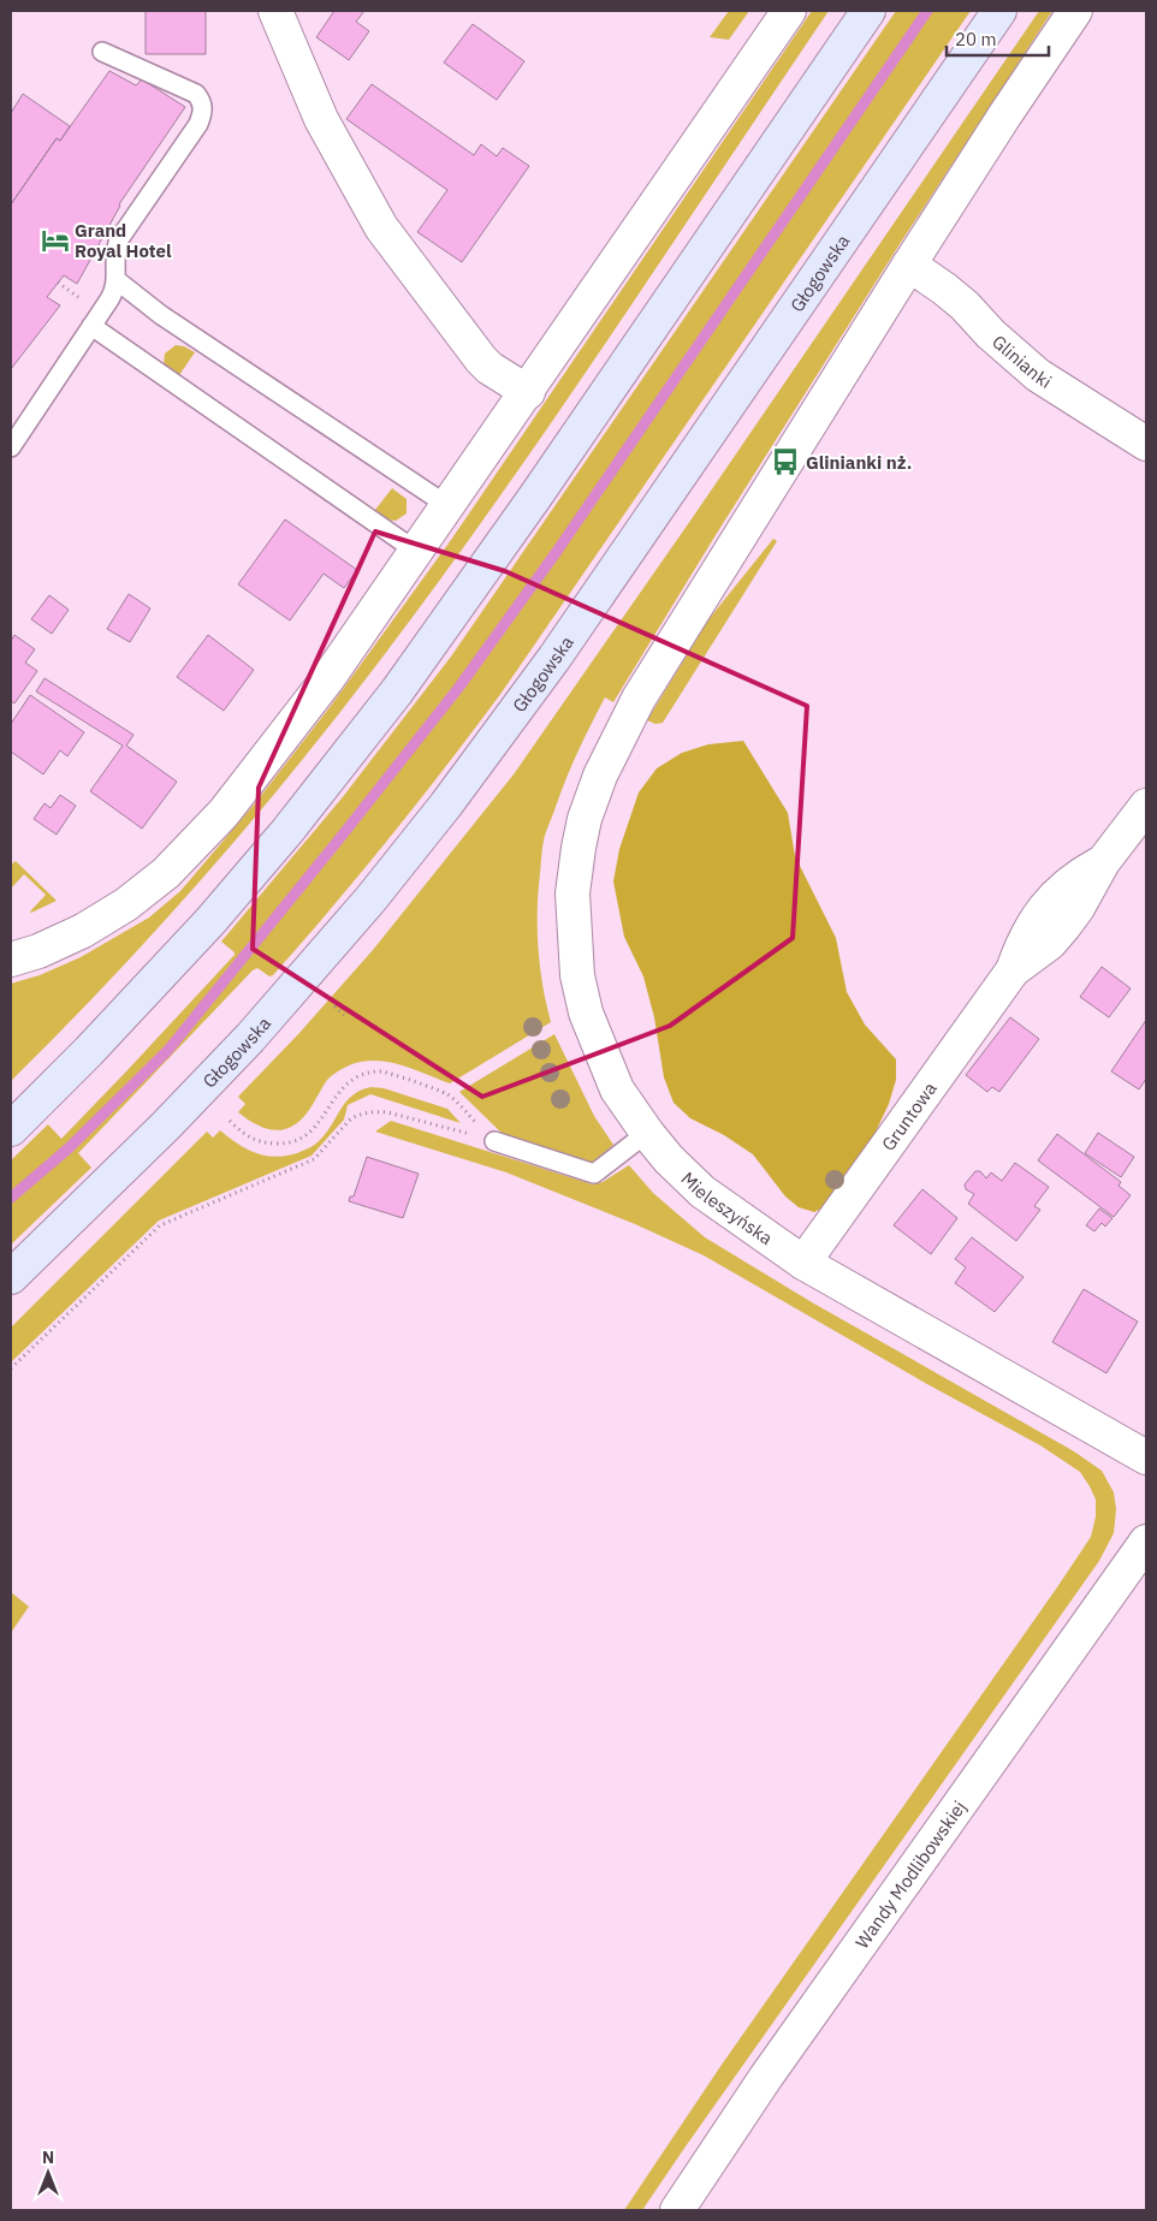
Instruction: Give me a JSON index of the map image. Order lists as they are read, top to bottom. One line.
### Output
{"streets":{"main road":["Głogowska"],"street":["Glinianki","Gruntowa","Mieleszyńska","Wandy Modlibowskiej"]},"crossings":[["Glinianki","Mieleszyńska"],["Gruntowa","Mieleszyńska"]],"places":{"hotel":["Grand Royal Hotel"],"bus stop":["Glinianki nż."]},"scale_bar":"20 m","north":"top"}
